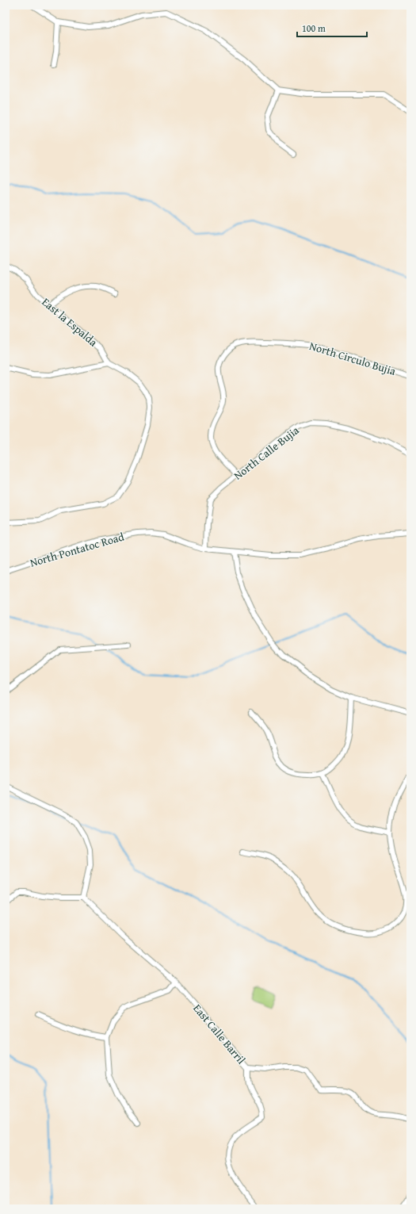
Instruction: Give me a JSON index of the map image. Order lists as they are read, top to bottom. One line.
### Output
{"streets":{"street":["East la Espalda","North Circulo Bujia","North Calle Bujia","North Pontatoc Road","East Calle Barril"]},"crossings":[["North Circulo Bujia","North Calle Bujia"],["North Calle Bujia","North Pontatoc Road"]],"scale_bar":"100 m"}
